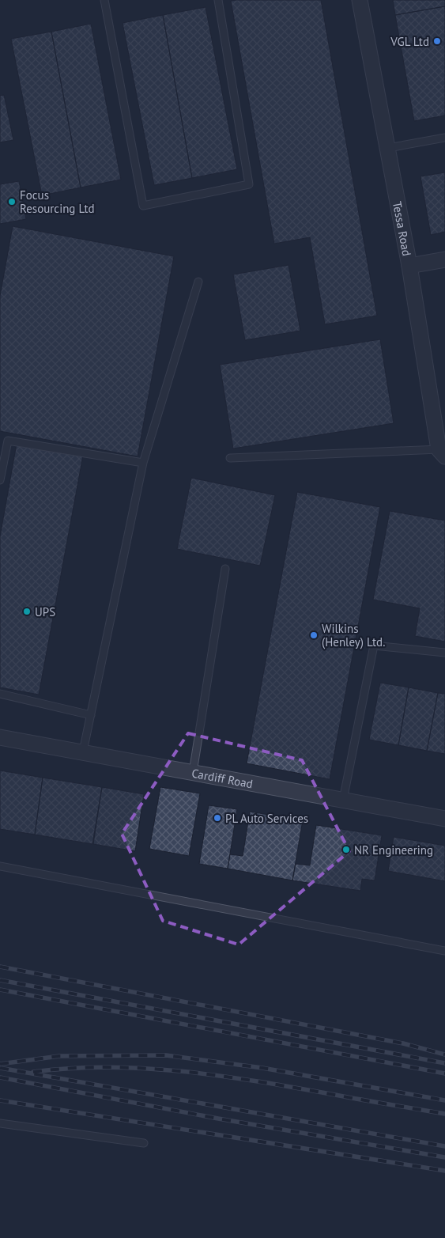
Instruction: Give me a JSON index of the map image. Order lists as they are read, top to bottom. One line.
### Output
{"streets":{"street":["Tessa Road","Cardiff Road"]},"places":["VGL Ltd","Focus Resourcing Ltd","UPS","Wilkins (Henley) Ltd.","PL Auto Services","NR Engineering"]}
